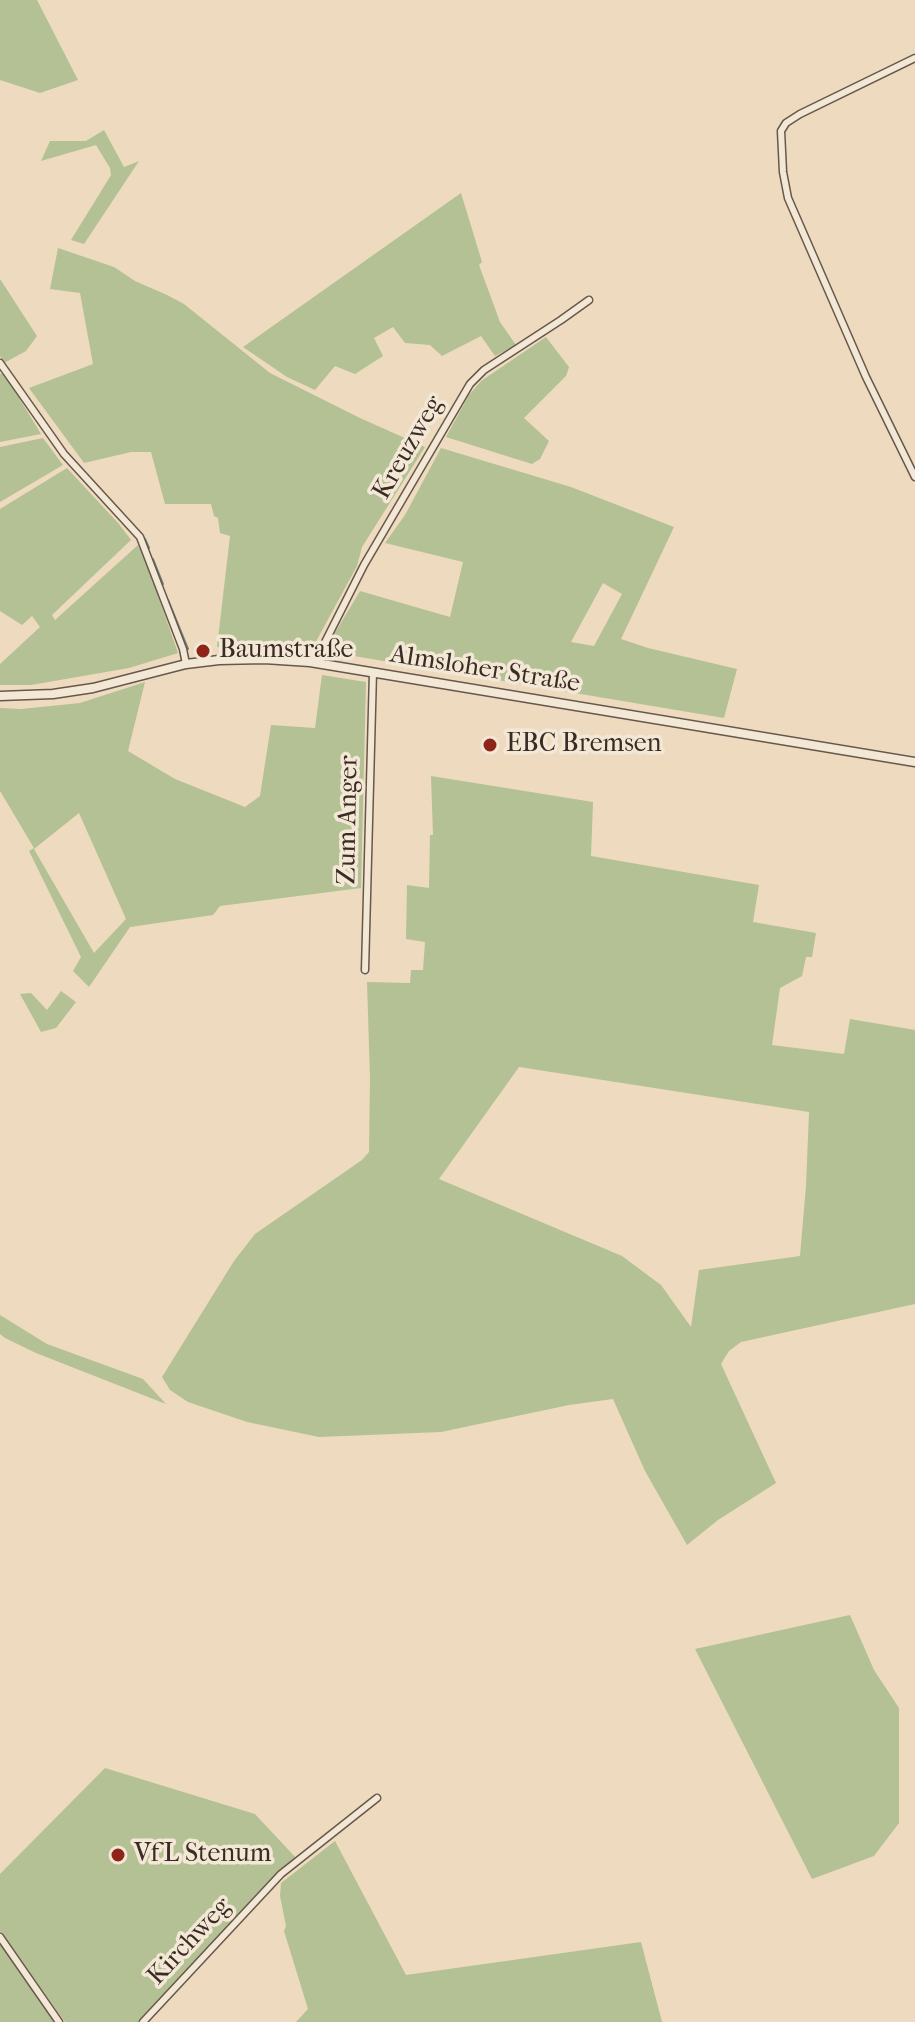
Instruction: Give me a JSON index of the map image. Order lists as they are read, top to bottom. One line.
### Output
{"streets":{"street":["Kreuzweg","Almsloher Straße","Zum Anger","Kirchweg"]},"crossings":[["Kreuzweg","Almsloher Straße"],["Almsloher Straße","Zum Anger"]],"places":["Baumstraße","EBC Bremsen","VfL Stenum"]}
